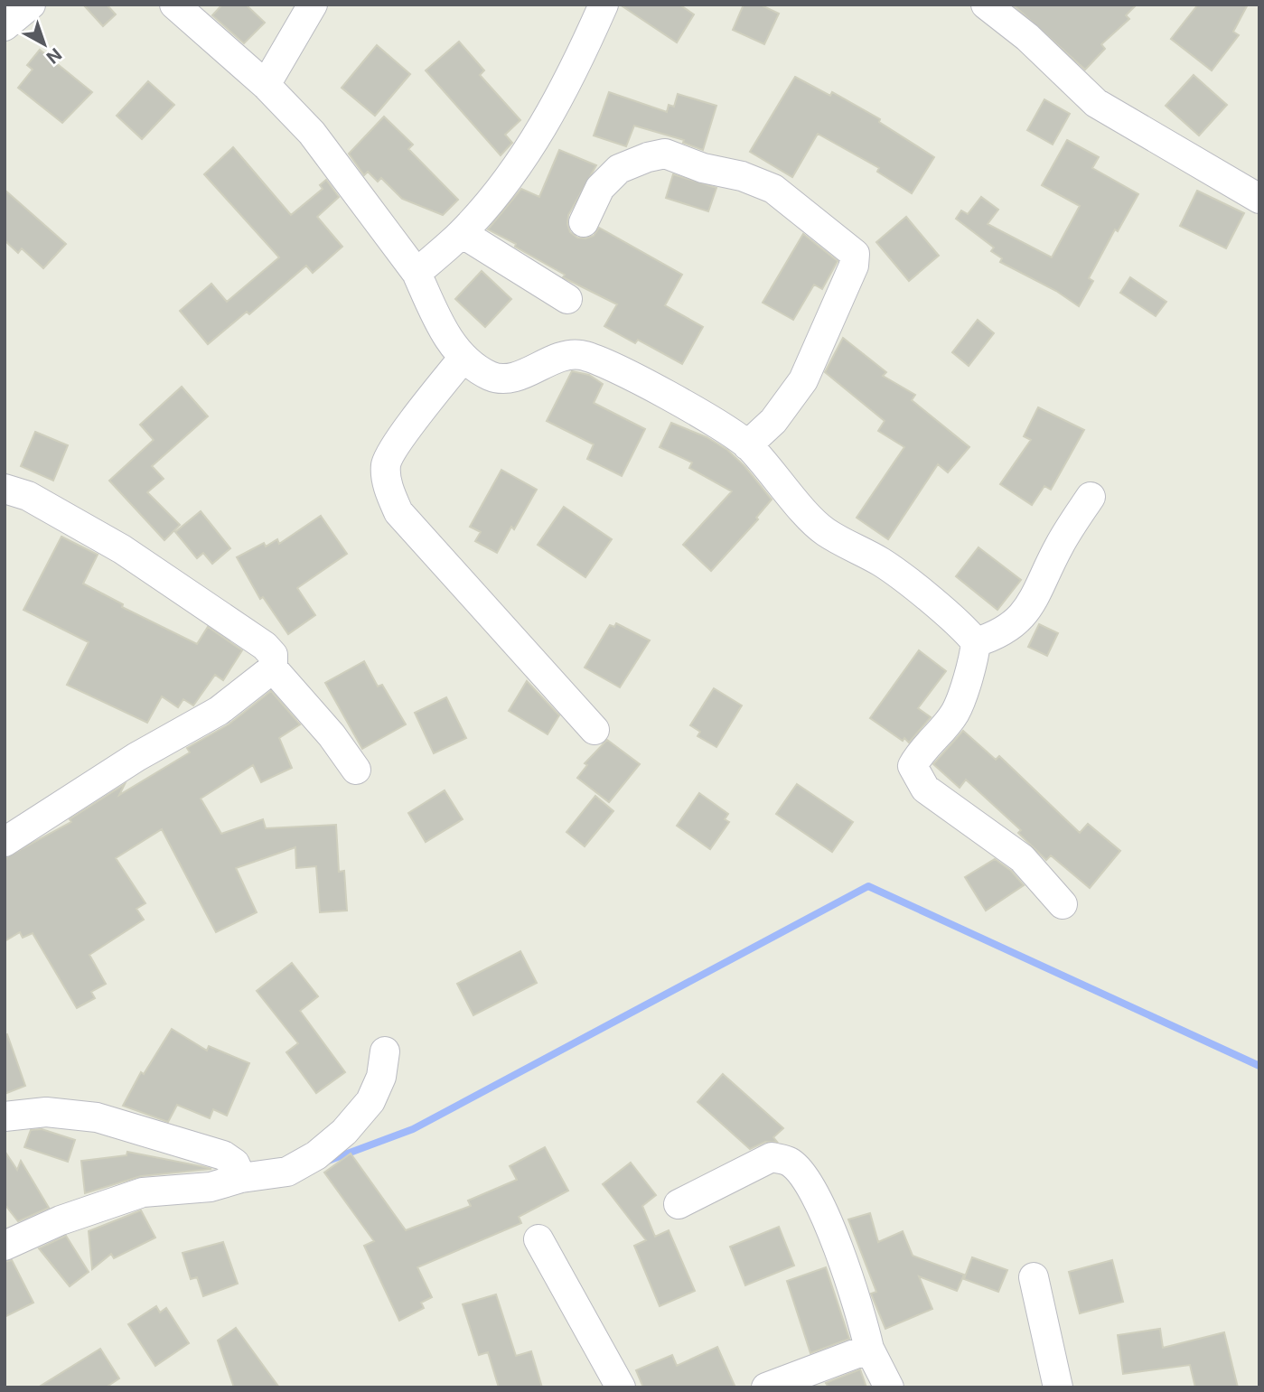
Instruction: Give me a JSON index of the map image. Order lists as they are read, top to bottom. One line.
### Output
{"north":"bottom right"}
